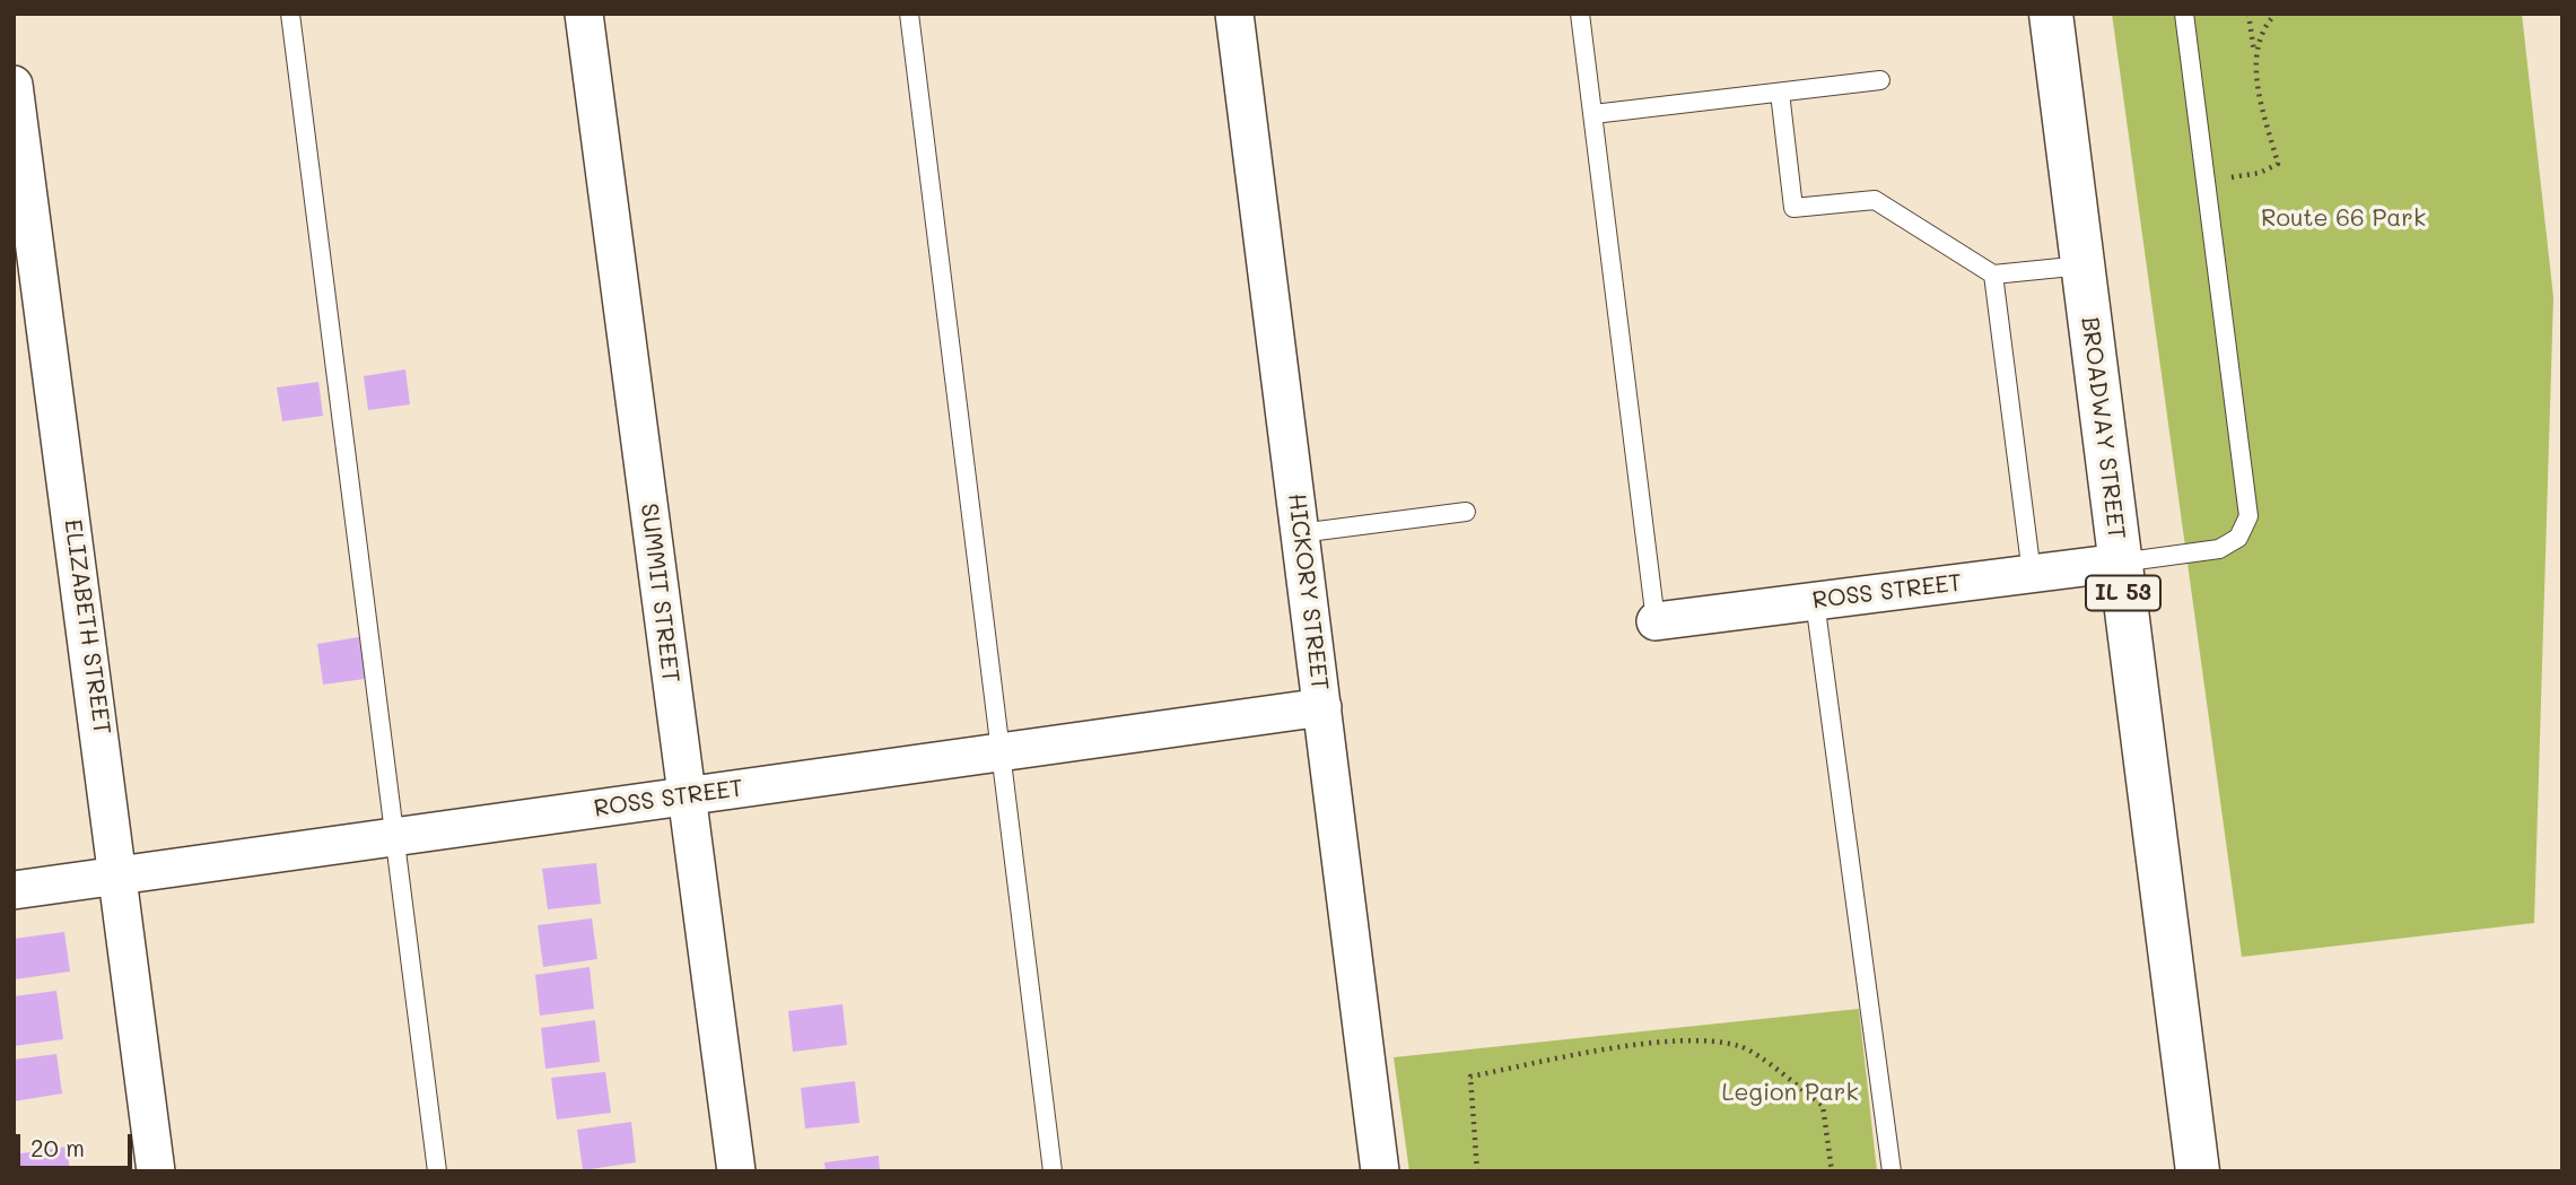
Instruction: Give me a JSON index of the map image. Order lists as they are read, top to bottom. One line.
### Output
{"streets":{"main road":["BROADWAY STREET","IL 53"],"street":["HICKORY STREET","ROSS STREET","SUMMIT STREET","ELIZABETH STREET"]},"crossings":[["BROADWAY STREET","ROSS STREET"],["HICKORY STREET","ROSS STREET"],["ROSS STREET","SUMMIT STREET"],["ROSS STREET","ELIZABETH STREET"]],"parks":["Route 66 Park","Legion Park"],"scale_bar":"20 m"}
